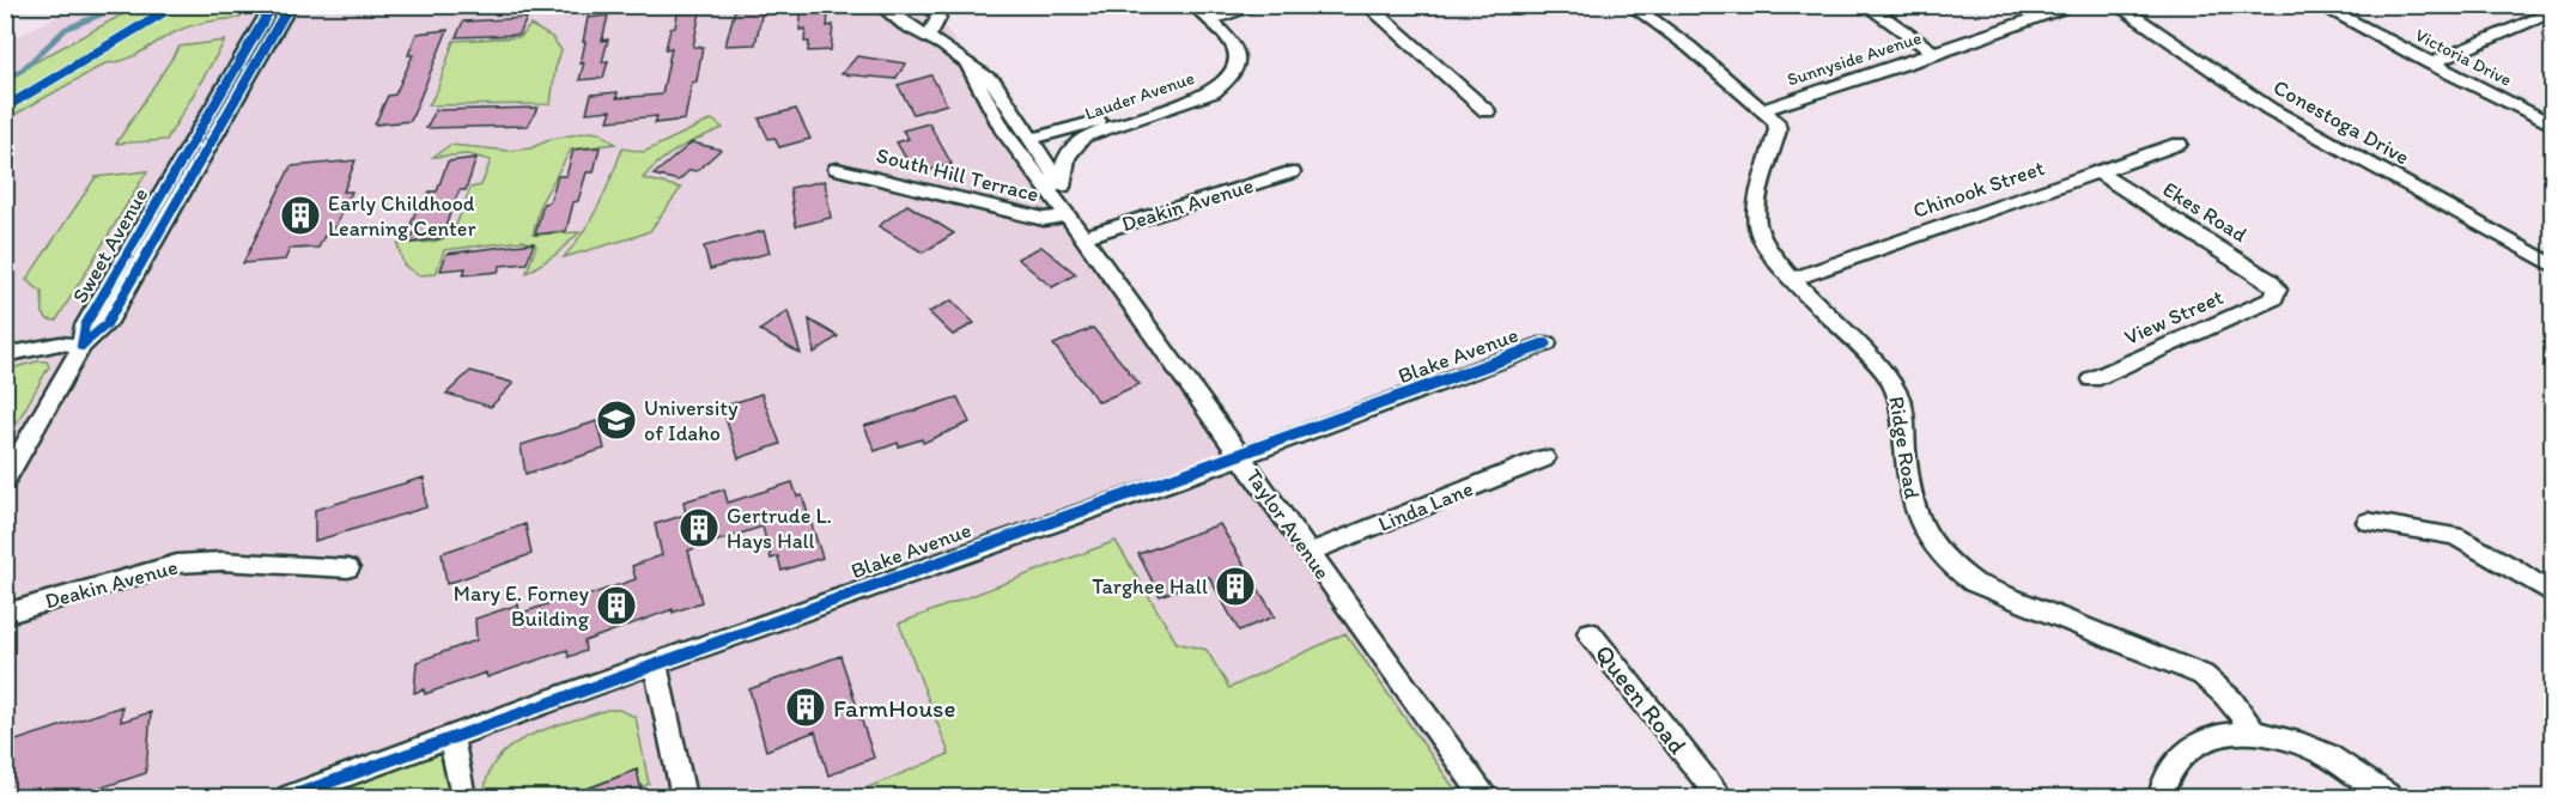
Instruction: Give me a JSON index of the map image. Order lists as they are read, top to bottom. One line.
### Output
{"streets":{"street":["Victoria Drive","Sunnyside Avenue","Lauder Avenue","Conestoga Drive","South Hill Terrace","Chinook Street","Deakin Avenue","Ekes Road","Sweet Avenue","View Street","Blake Avenue","Ridge Road","Linda Lane","Taylor Avenue","Queen Road"]},"crossings":[["Sunnyside Avenue","Ridge Road"],["Lauder Avenue","Taylor Avenue"],["South Hill Terrace","Taylor Avenue"],["Chinook Street","Ekes Road"],["Chinook Street","Ridge Road"],["Deakin Avenue","Taylor Avenue"],["Ekes Road","View Street"],["Blake Avenue","Taylor Avenue"],["Linda Lane","Taylor Avenue"]],"places":{"building":["Early Childhood Learning Center","Gertrude L. Hays Hall","Targhee Hall","Mary E. Forney Building","FarmHouse"],"school or university":["University of Idaho"]}}
